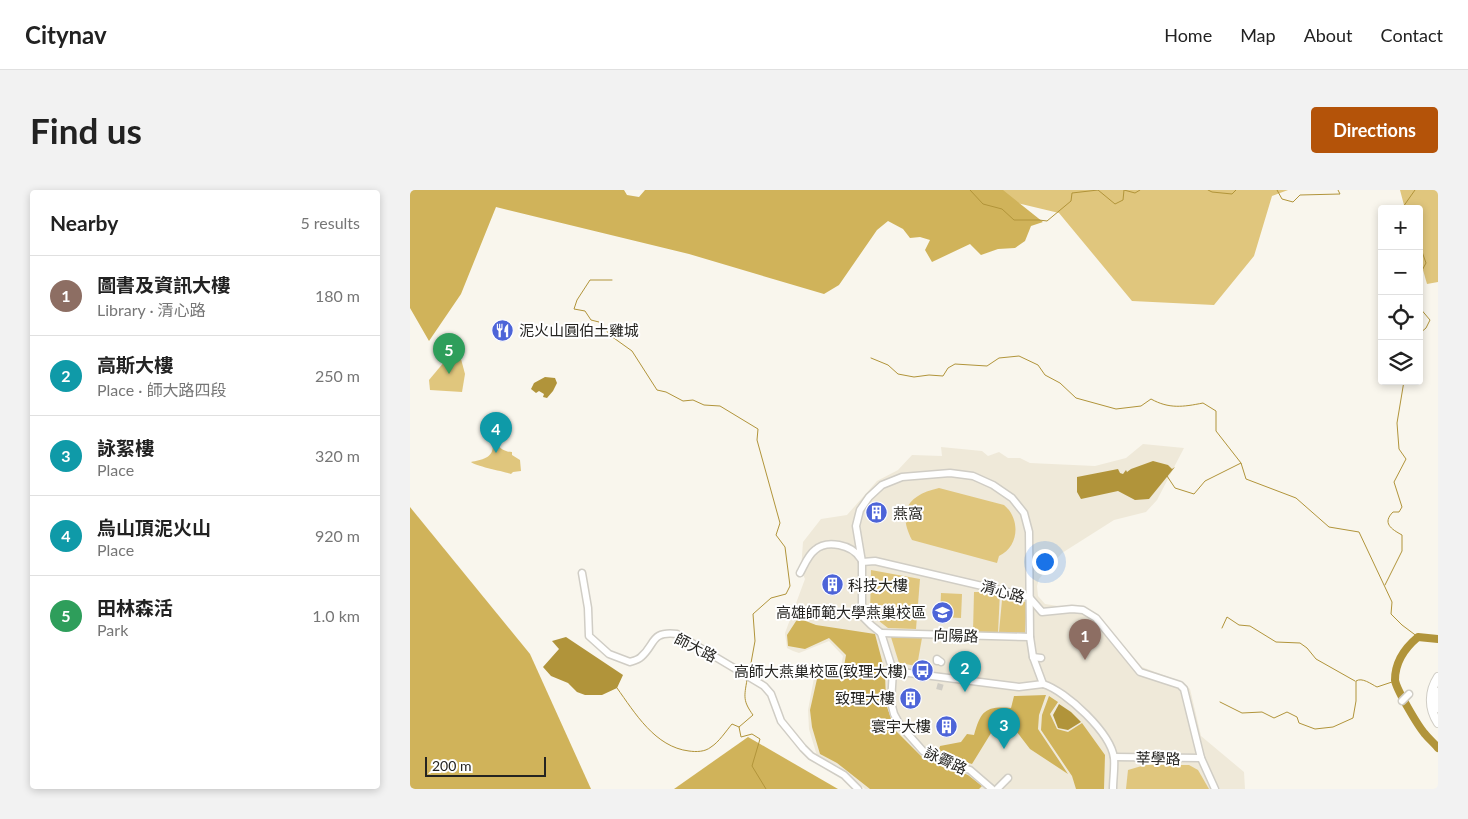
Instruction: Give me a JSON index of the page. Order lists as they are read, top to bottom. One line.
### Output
{"streets":{"street":["清心路","向陽路","師大路","莘學路","詠霽路"]},"crossings":[["清心路","莘學路"]],"places":{"restaurant":["泥火山圓伯土雞城"],"building":["燕窩","科技大樓","致理大樓","寰宇大樓"],"school or university":["高雄師範大學燕巢校區"],"bus stop":["高師大燕巢校區(致理大樓)"]},"scale_bar":"200 m","page":{"header":"Citynav","nav":["Home","Map","About","Contact"],"buttons":"Directions","title":"Find us","heading":["Nearby","5 results"],"map_buttons":["+","−"],"list":[{"mark":"1","name":"圖書及資訊大樓","note":"Library · 清心路","value":"180 m"},{"mark":"2","name":"高斯大樓","note":"Place · 師大路四段","value":"250 m"},{"mark":"3","name":"詠絮樓","note":"Place","value":"320 m"},{"mark":"4","name":"烏山頂泥火山","note":"Place","value":"920 m"},{"mark":"5","name":"田林森活","note":"Park","value":"1.0 km"}],"pins":["5","4","1","2","3"],"scale":"200 m"}}
